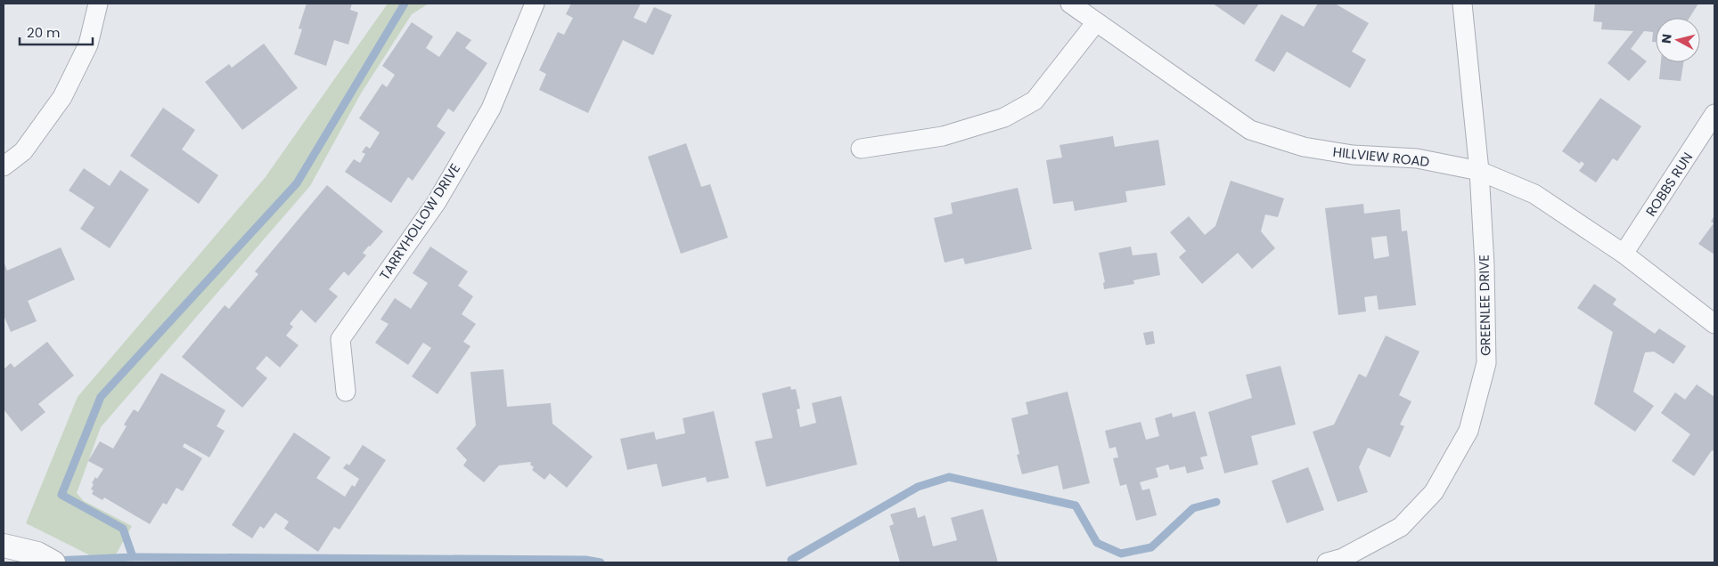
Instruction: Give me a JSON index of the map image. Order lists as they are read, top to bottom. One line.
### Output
{"streets":{"street":["HILLVIEW ROAD","ROBBS RUN","TARRYHOLLOW DRIVE","GREENLEE DRIVE"]},"crossings":[["HILLVIEW ROAD","ROBBS RUN"],["HILLVIEW ROAD","GREENLEE DRIVE"]],"scale_bar":"20 m","north":"left"}
